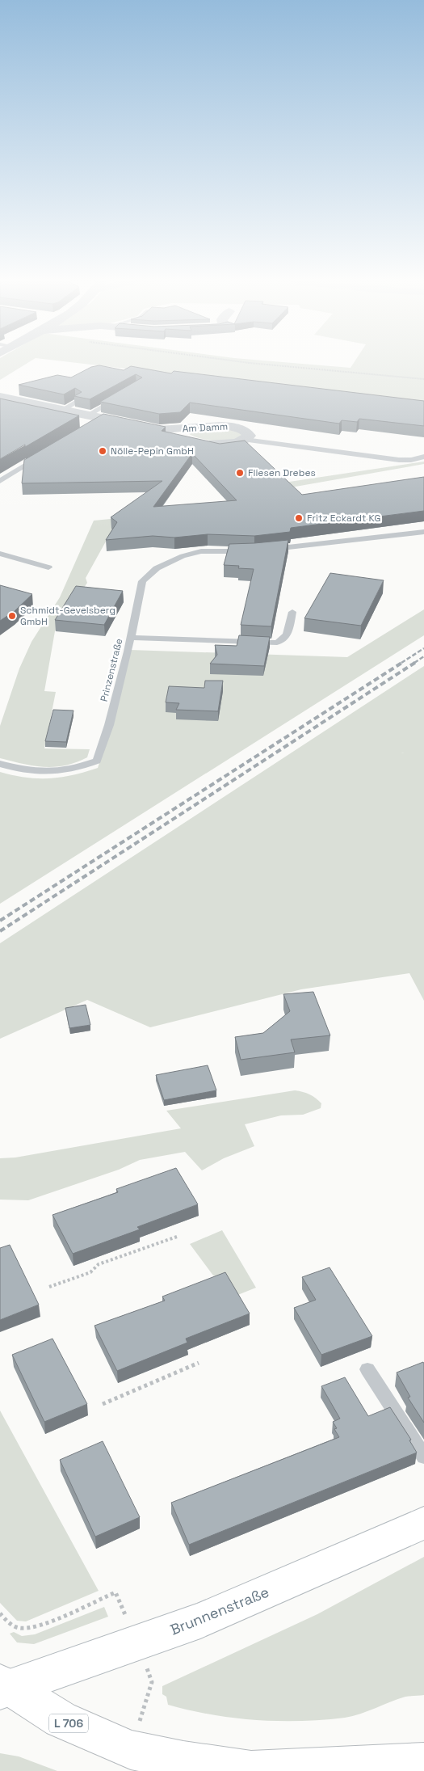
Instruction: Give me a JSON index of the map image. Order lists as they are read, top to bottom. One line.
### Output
{"streets":{"main road":["Brunnenstraße","L 706"],"street":["Am Damm"],"lane":["Prinzenstraße"]},"crossings":[["Brunnenstraße","L 706"]],"places":["Nölle-Pepin GmbH","Fliesen Drebes","Fritz Eckardt KG","Schmidt-Gevelsberg GmbH"]}
